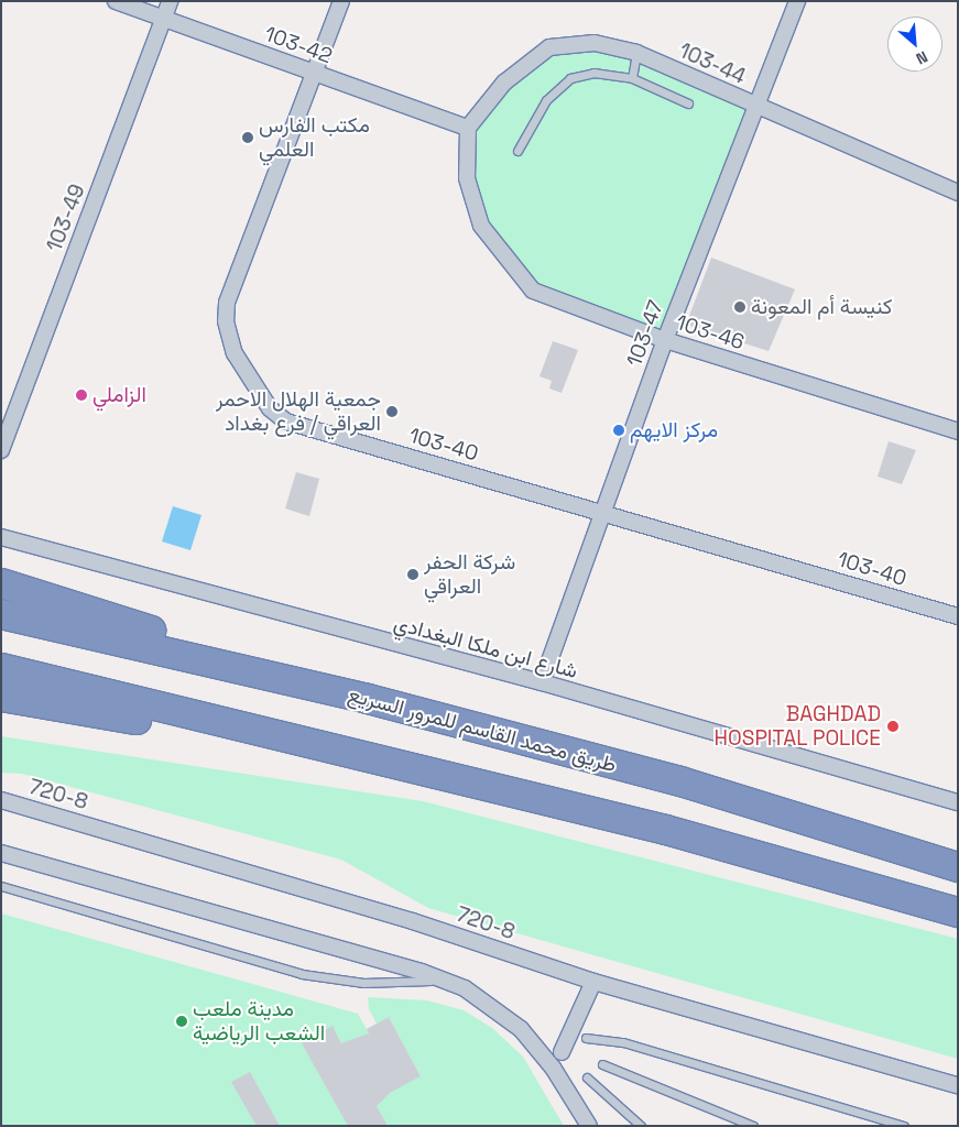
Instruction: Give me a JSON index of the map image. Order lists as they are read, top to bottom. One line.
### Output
{"streets":{"highway":["طريق محمد القاسم للمرور السريع"],"street":["103-42","103-44","103-49","103-46","103-47","103-40","شارع ابن ملكا البغدادي","720-8"]},"crossings":[["103-42","103-44"],["103-42","103-49"],["103-42","103-46"],["103-42","103-40"],["103-44","103-46"],["103-44","103-47"],["103-46","103-47"],["103-47","103-40"],["103-47","شارع ابن ملكا البغدادي"]],"places":["مكتب الفارس العلمي","كنيسة أم المعونة","الزاملي","جمعية الهلال الاحمر العراقي / فرع بغداد","مركز الايهم","شركة الحفر العراقي","BAGHDAD HOSPITAL POLICE","مدينة ملعب الشعب الرياضية"],"north":"bottom right"}
